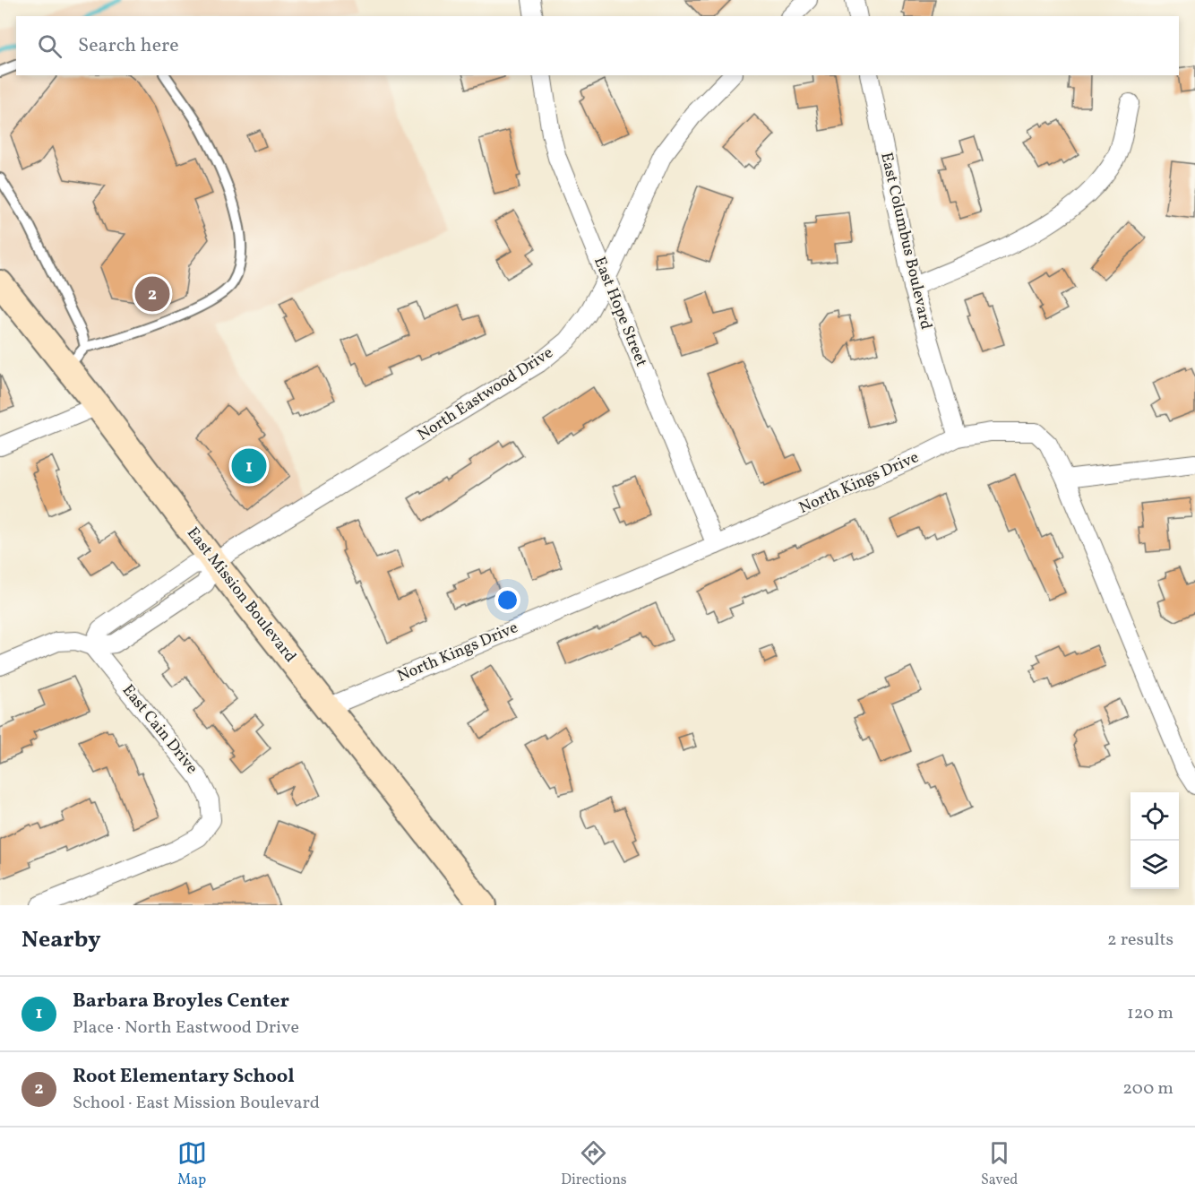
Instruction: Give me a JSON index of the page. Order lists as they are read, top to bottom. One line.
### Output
{"streets":{"main road":["East Mission Boulevard"],"street":["East Columbus Boulevard","East Hope Street","North Eastwood Drive","North Kings Drive","East Cain Drive"]},"crossings":[["East Columbus Boulevard","North Kings Drive"],["East Hope Street","North Eastwood Drive"],["East Hope Street","North Kings Drive"],["North Eastwood Drive","East Mission Boulevard"],["North Eastwood Drive","East Cain Drive"],["North Kings Drive","East Mission Boulevard"]],"page":{"search":"Search here","pins":["2","1"],"heading":["Nearby","2 results"],"list":[{"mark":"1","name":"Barbara Broyles Center","note":"Place · North Eastwood Drive","value":"120 m"},{"mark":"2","name":"Root Elementary School","note":"School · East Mission Boulevard","value":"200 m"}],"nav":["Map","Directions","Saved"]}}
